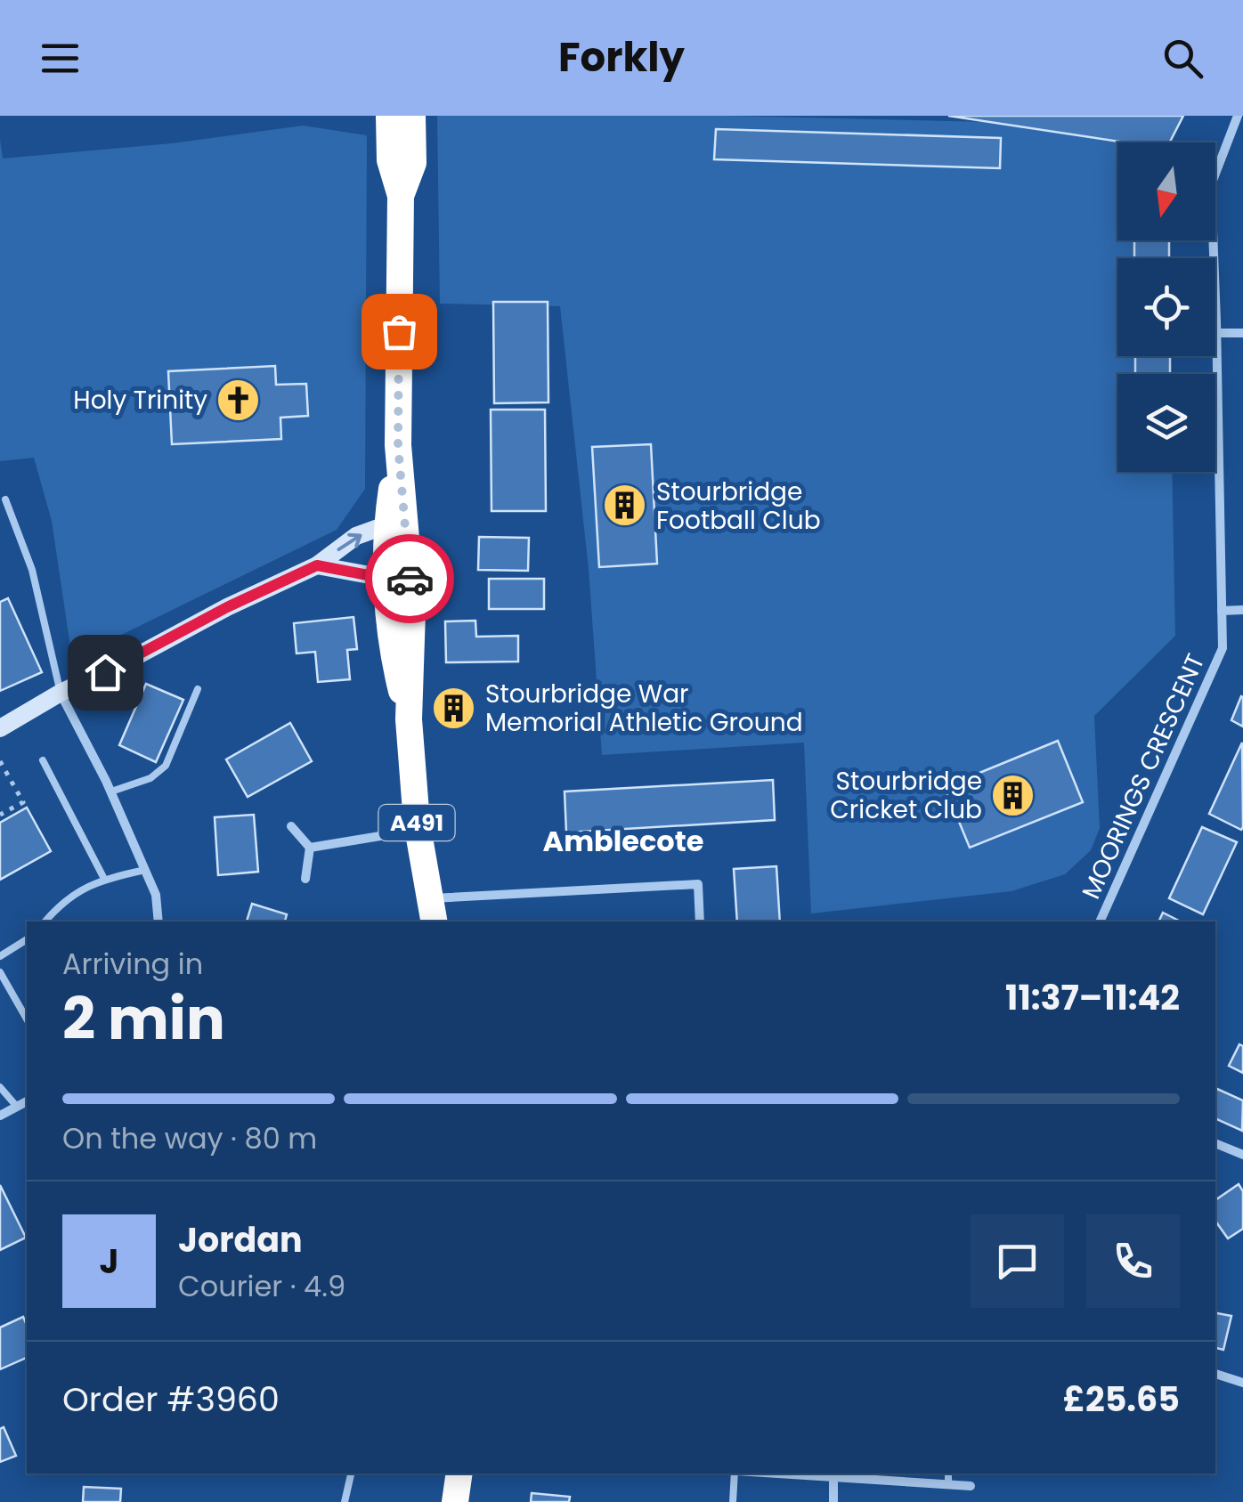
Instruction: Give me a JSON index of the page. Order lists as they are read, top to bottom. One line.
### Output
{"streets":{"highway":["A491"],"street":["MOORINGS CRESCENT"]},"districts":["Amblecote"],"places":{"church":["Holy Trinity"],"building":["Stourbridge Football Club","Stourbridge War Memorial Athletic Ground","Stourbridge Cricket Club"]},"north":"bottom","page":{"header":"Forkly","heading":["2 min","Arriving in","11:37–11:42"],"panel":["Jordan","Courier · 4.9","Order #3960","£25.65"],"bar":"On the way · 80 m","round":"J"}}
